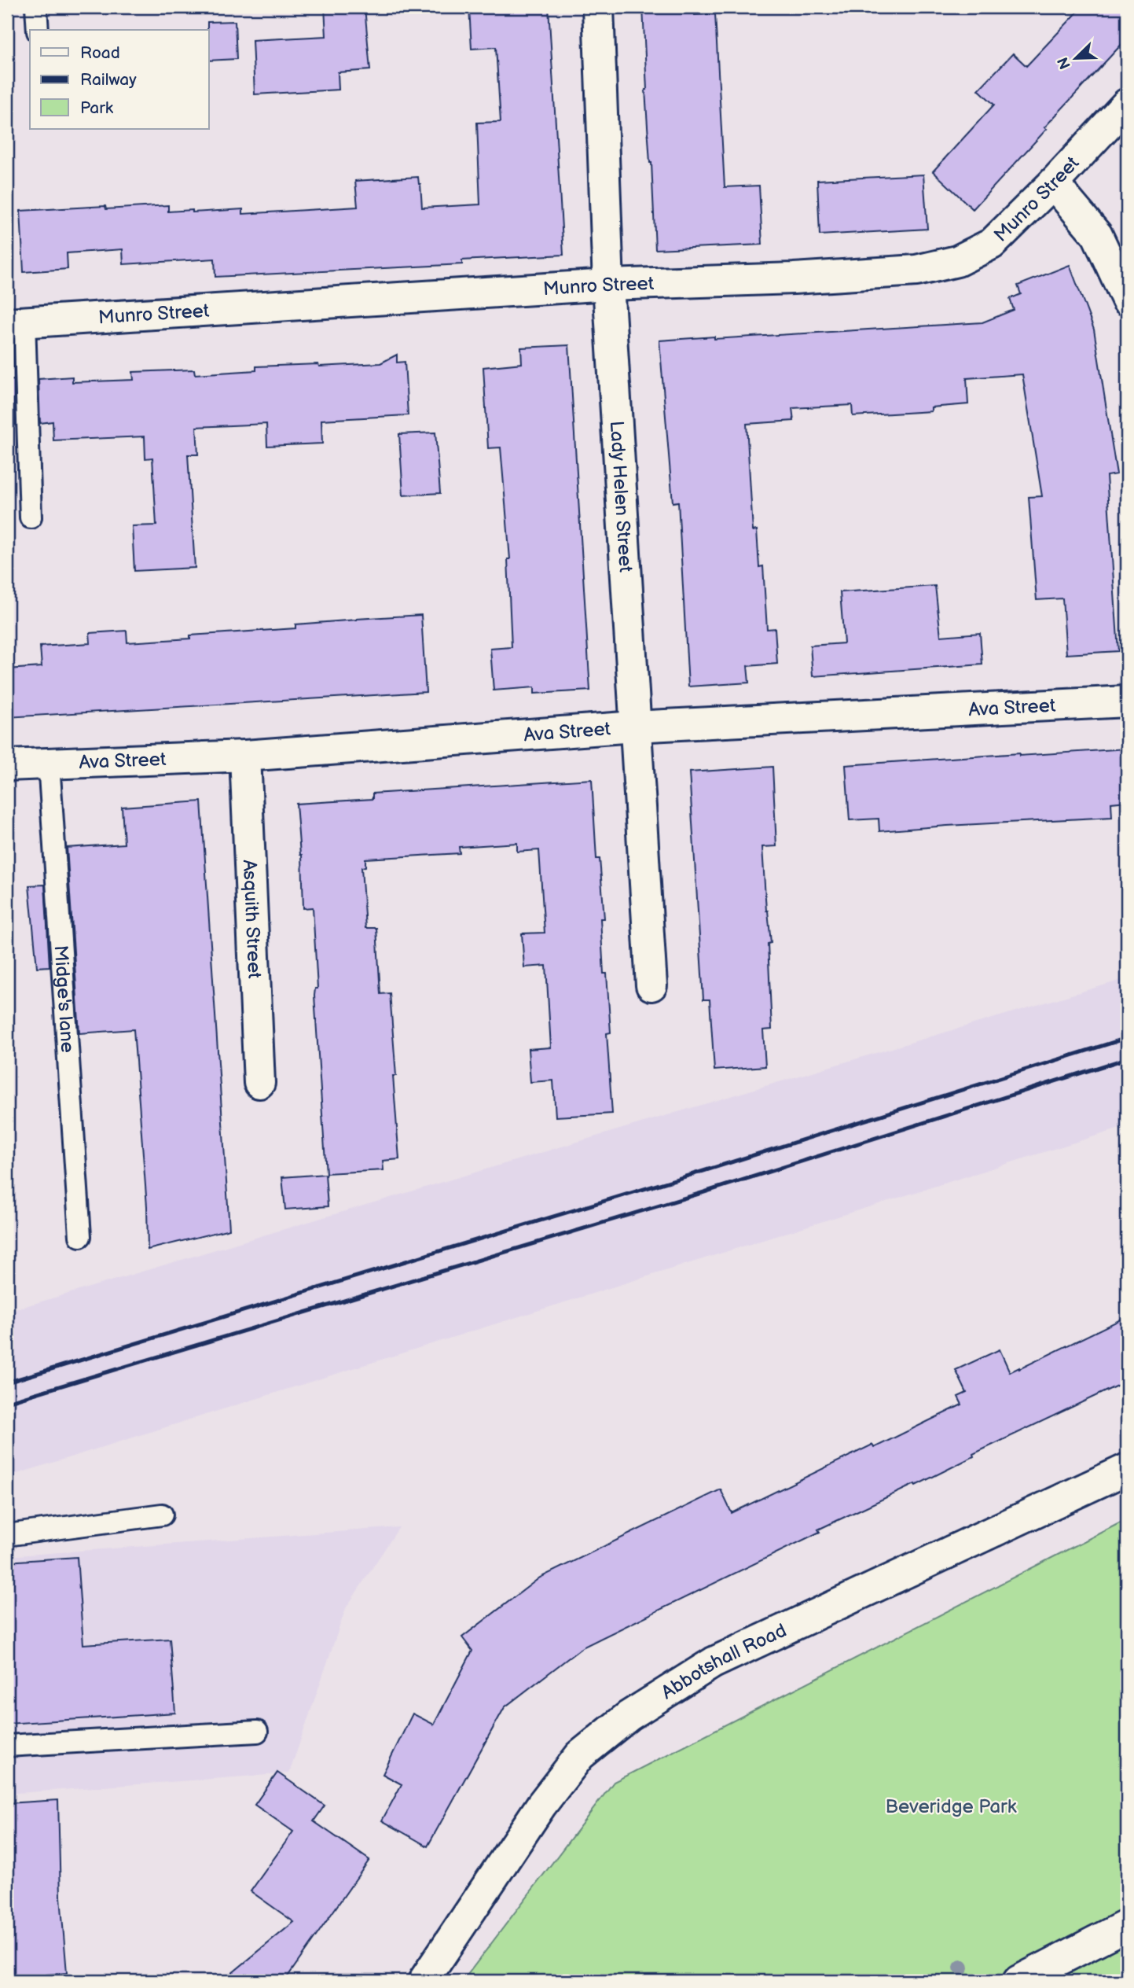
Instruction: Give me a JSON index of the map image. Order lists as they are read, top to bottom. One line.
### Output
{"streets":{"street":["Munro Street","Lady Helen Street","Ava Street","Asquith Street","Abbotshall Road"],"lane":["Midge's lane"]},"crossings":[["Munro Street","Lady Helen Street"],["Lady Helen Street","Ava Street"],["Ava Street","Asquith Street"],["Ava Street","Midge's lane"]],"parks":["Beveridge Park"],"legend":["Road","Railway","Park"],"north":"bottom left"}
